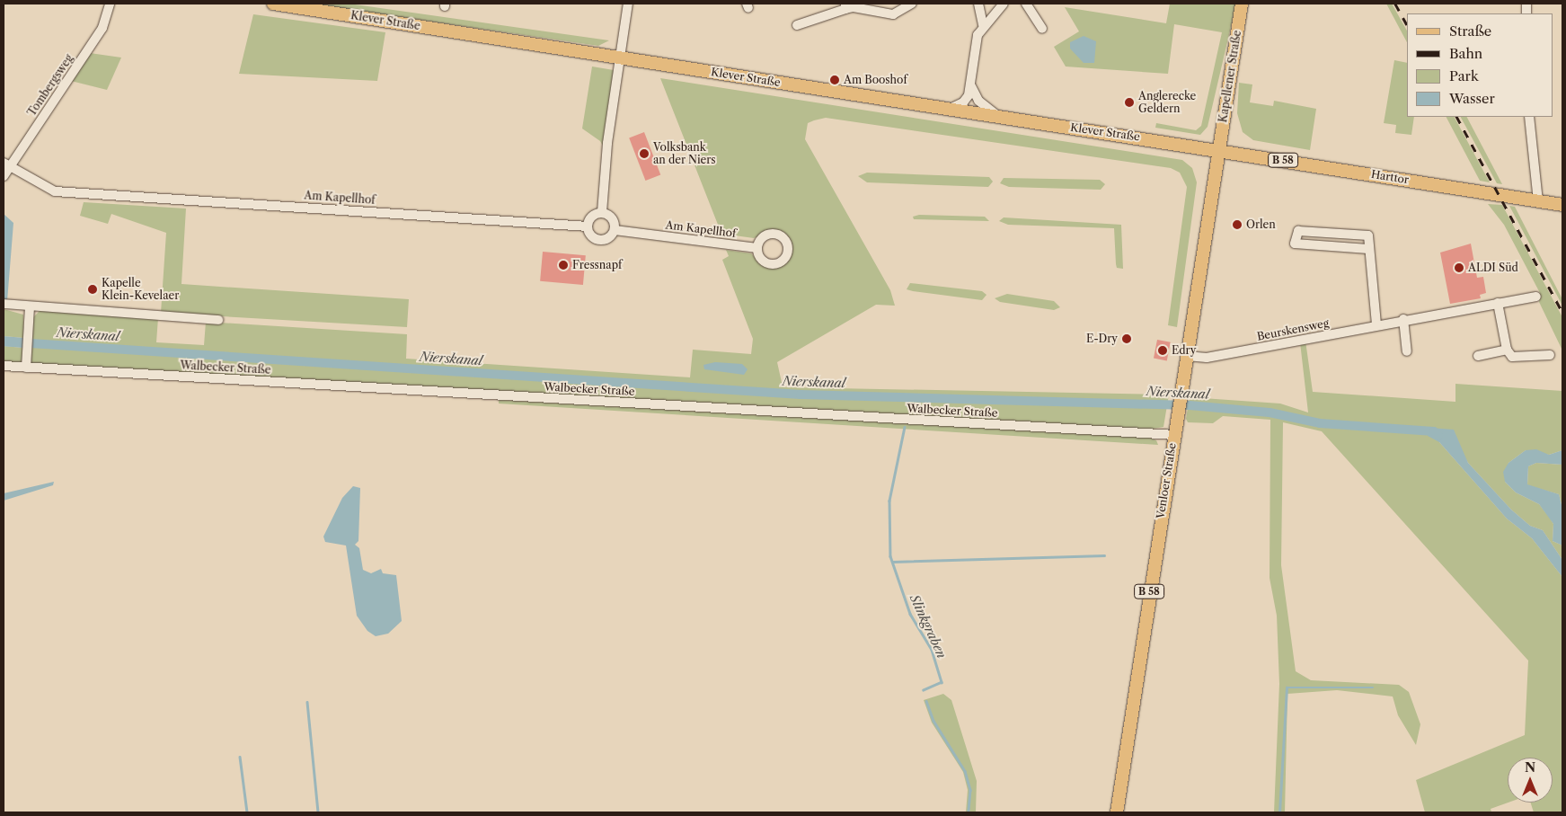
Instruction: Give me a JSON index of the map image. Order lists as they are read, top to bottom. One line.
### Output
{"streets":{"main road":["Klever Straße","Kapellener Straße","B 58","Harttor","Venloer Straße"],"street":["Tombergsweg","Am Kapellhof","Beurskensweg","Walbecker Straße"]},"crossings":[["Klever Straße","Kapellener Straße"],["Klever Straße","Harttor"],["Klever Straße","Venloer Straße"],["Kapellener Straße","Harttor"],["Kapellener Straße","Venloer Straße"],["Tombergsweg","Am Kapellhof"],["Harttor","Venloer Straße"],["Beurskensweg","Venloer Straße"],["Walbecker Straße","Venloer Straße"]],"water":["Nierskanal","Slinkgraben"],"places":["Am Booshof","Anglerecke Geldern","Volksbank an der Niers","Orlen","Fressnapf","ALDI Süd","Kapelle Klein-Kevelaer","E-Dry","Edry"],"legend":["Straße","Bahn","Park","Wasser"],"north":"top"}
